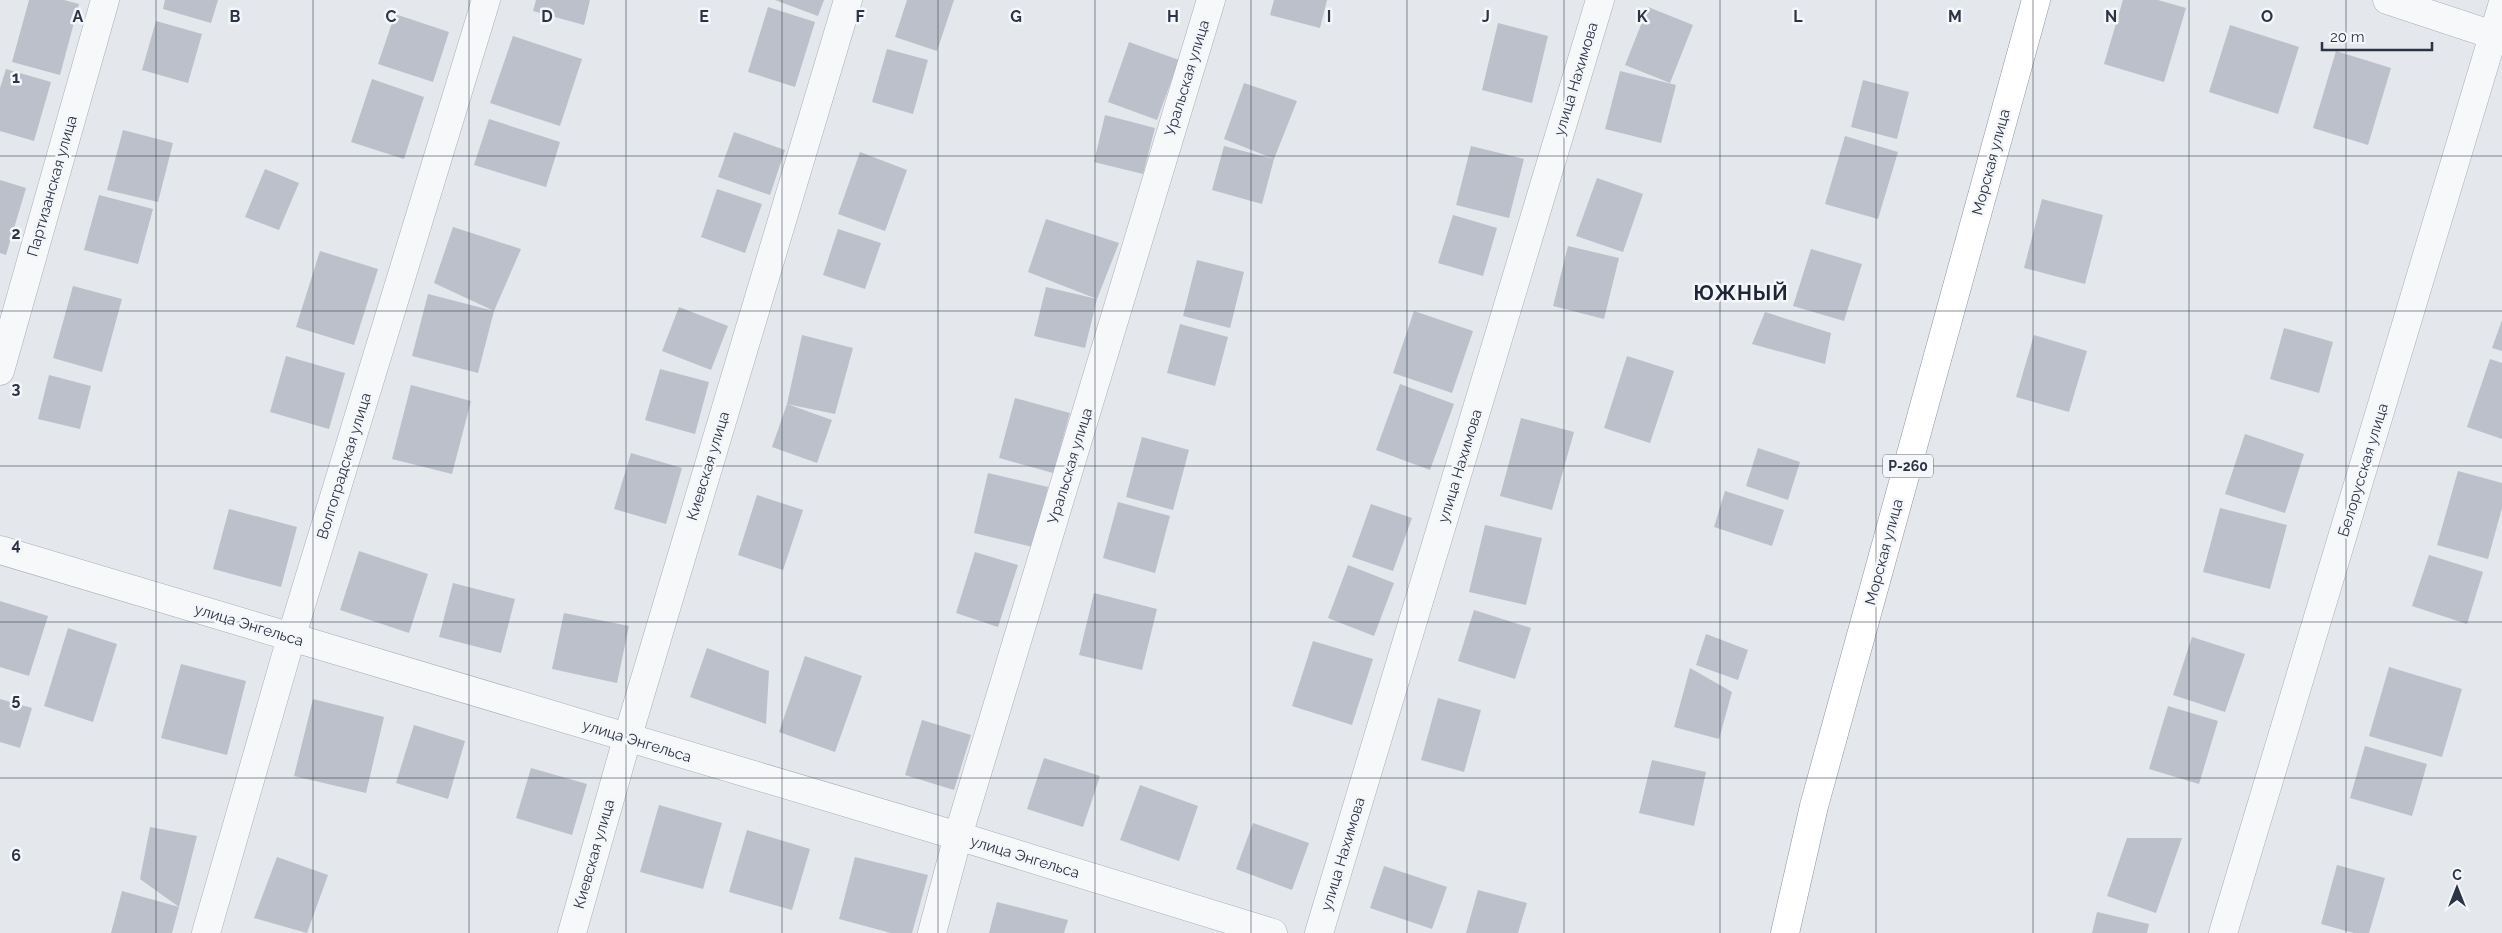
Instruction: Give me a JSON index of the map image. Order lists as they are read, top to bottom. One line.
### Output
{"streets":{"highway":["Морская улица","Р-260"],"street":["Уральская улица","улица Нахимова","Партизанская улица","Волгоградская улица","Киевская улица","Белорусская улица","улица Энгельса"]},"crossings":[["Уральская улица","улица Энгельса"],["Волгоградская улица","улица Энгельса"],["Киевская улица","улица Энгельса"]],"districts":["ЮЖНЫЙ"],"scale_bar":"20 m","north":"top","grid":{"columns":["A","B","C","D","E","F","G","H","I","J","K","L","M","N","O"],"rows":["1","2","3","4","5","6"]}}
